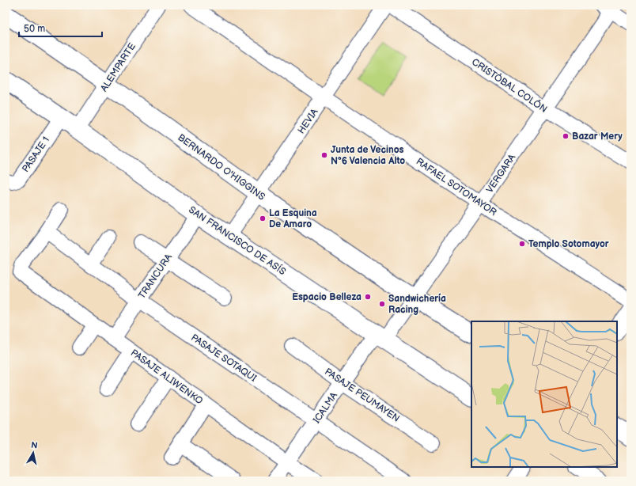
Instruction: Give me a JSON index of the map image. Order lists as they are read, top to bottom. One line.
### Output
{"streets":{"main road":["BERNARDO O'HIGGINS","SAN FRANCISCO DE ASÍS"],"street":["ALEMPARTE","CRISTÓBAL COLÓN","HEVIA","PASAJE 1","VERGARA","RAFAEL SOTOMAYOR","TRANCURA","PASAJE SOTAQUI","PASAJE ALIWENKO","PASAJE PEUMAYEN","ICALMA"]},"crossings":[["ALEMPARTE","BERNARDO O'HIGGINS"],["ALEMPARTE","SAN FRANCISCO DE ASÍS"],["CRISTÓBAL COLÓN","VERGARA"],["HEVIA","BERNARDO O'HIGGINS"],["HEVIA","RAFAEL SOTOMAYOR"],["HEVIA","SAN FRANCISCO DE ASÍS"],["PASAJE 1","SAN FRANCISCO DE ASÍS"],["BERNARDO O'HIGGINS","VERGARA"],["VERGARA","RAFAEL SOTOMAYOR"],["VERGARA","SAN FRANCISCO DE ASÍS"],["VERGARA","ICALMA"],["SAN FRANCISCO DE ASÍS","TRANCURA"],["SAN FRANCISCO DE ASÍS","ICALMA"],["TRANCURA","PASAJE SOTAQUI"],["TRANCURA","PASAJE ALIWENKO"],["PASAJE SOTAQUI","PASAJE ALIWENKO"],["PASAJE SOTAQUI","ICALMA"],["PASAJE ALIWENKO","ICALMA"],["PASAJE PEUMAYEN","ICALMA"]],"places":["Bazar Mery","Junta de Vecinos Nº6 Valencia Alto","La Esquina De Amaro","Templo Sotomayor","Espacio Belleza","Sandwichería Racing"],"scale_bar":"50 m","north":"top"}
